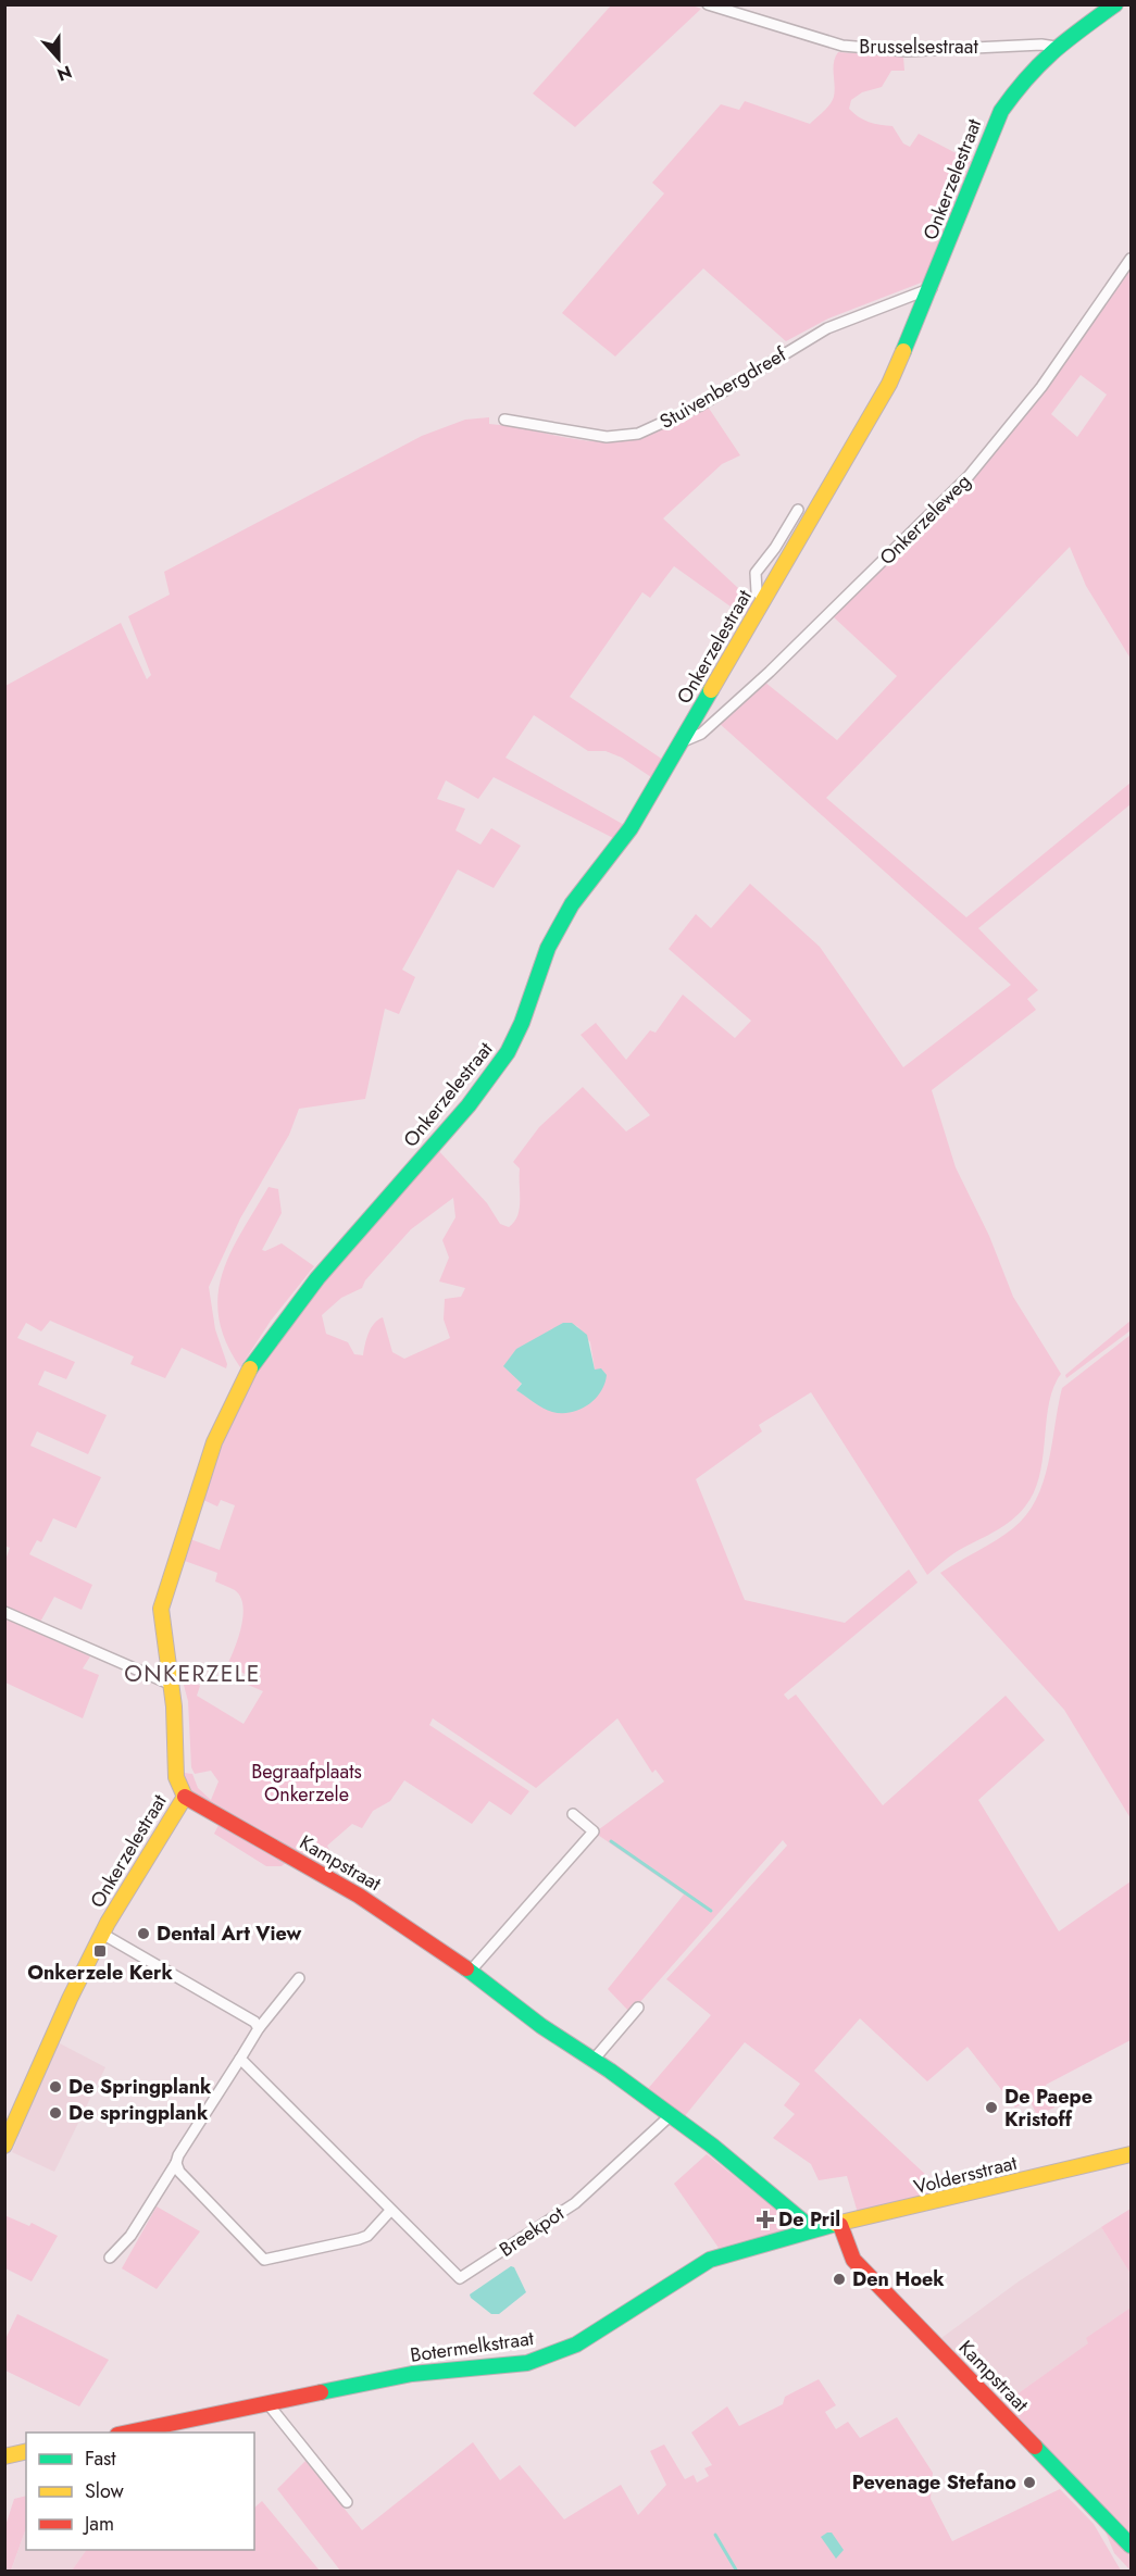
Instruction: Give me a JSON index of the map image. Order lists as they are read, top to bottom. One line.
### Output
{"streets":{"street":["Brusselsestraat","Onkerzelestraat","Stuivenbergdreef","Onkerzeleweg","Kampstraat","Voldersstraat","Breekpot","Botermelkstraat"]},"crossings":[["Brusselsestraat","Onkerzelestraat"],["Onkerzelestraat","Stuivenbergdreef"],["Onkerzelestraat","Onkerzeleweg"],["Onkerzelestraat","Kampstraat"],["Kampstraat","Voldersstraat"],["Kampstraat","Breekpot"],["Kampstraat","Botermelkstraat"],["Voldersstraat","Botermelkstraat"]],"districts":["ONKERZELE"],"parks":["Begraafplaats Onkerzele"],"places":{"other":["Dental Art View","De Springplank","De Paepe Kristoff","De springplank","Den Hoek","Pevenage Stefano"],"transit":["Onkerzele Kerk"],"health":["De Pril"]},"legend":["Fast","Slow","Jam"],"north":"bottom"}
